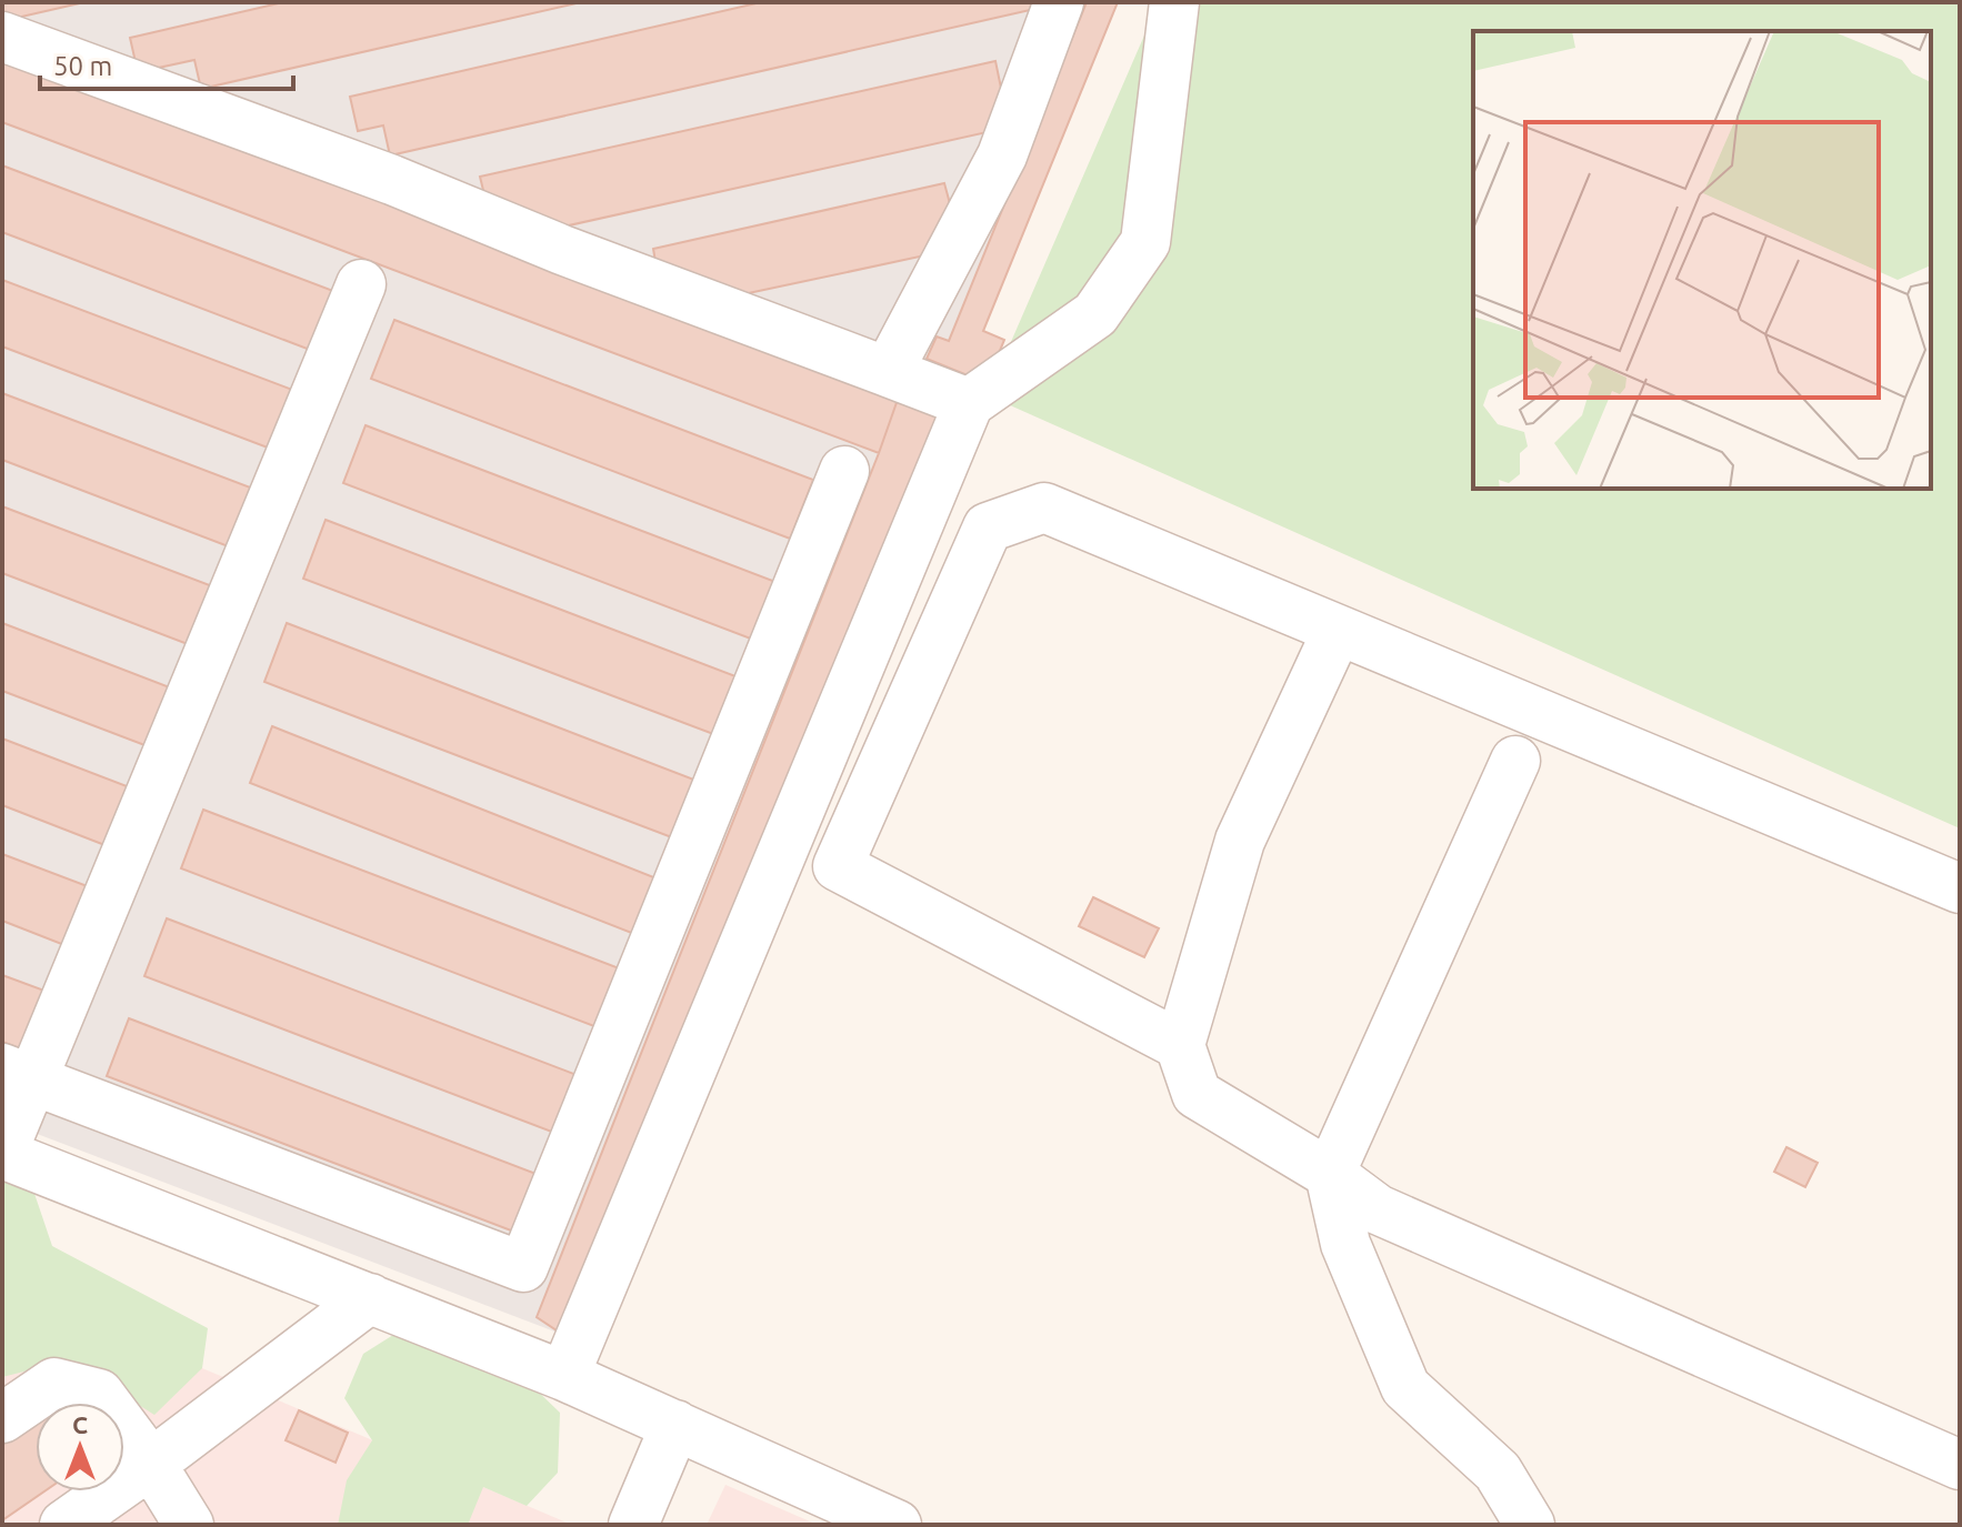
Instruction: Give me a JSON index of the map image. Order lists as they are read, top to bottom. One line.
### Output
{"scale_bar":"50 m","north":"top"}
